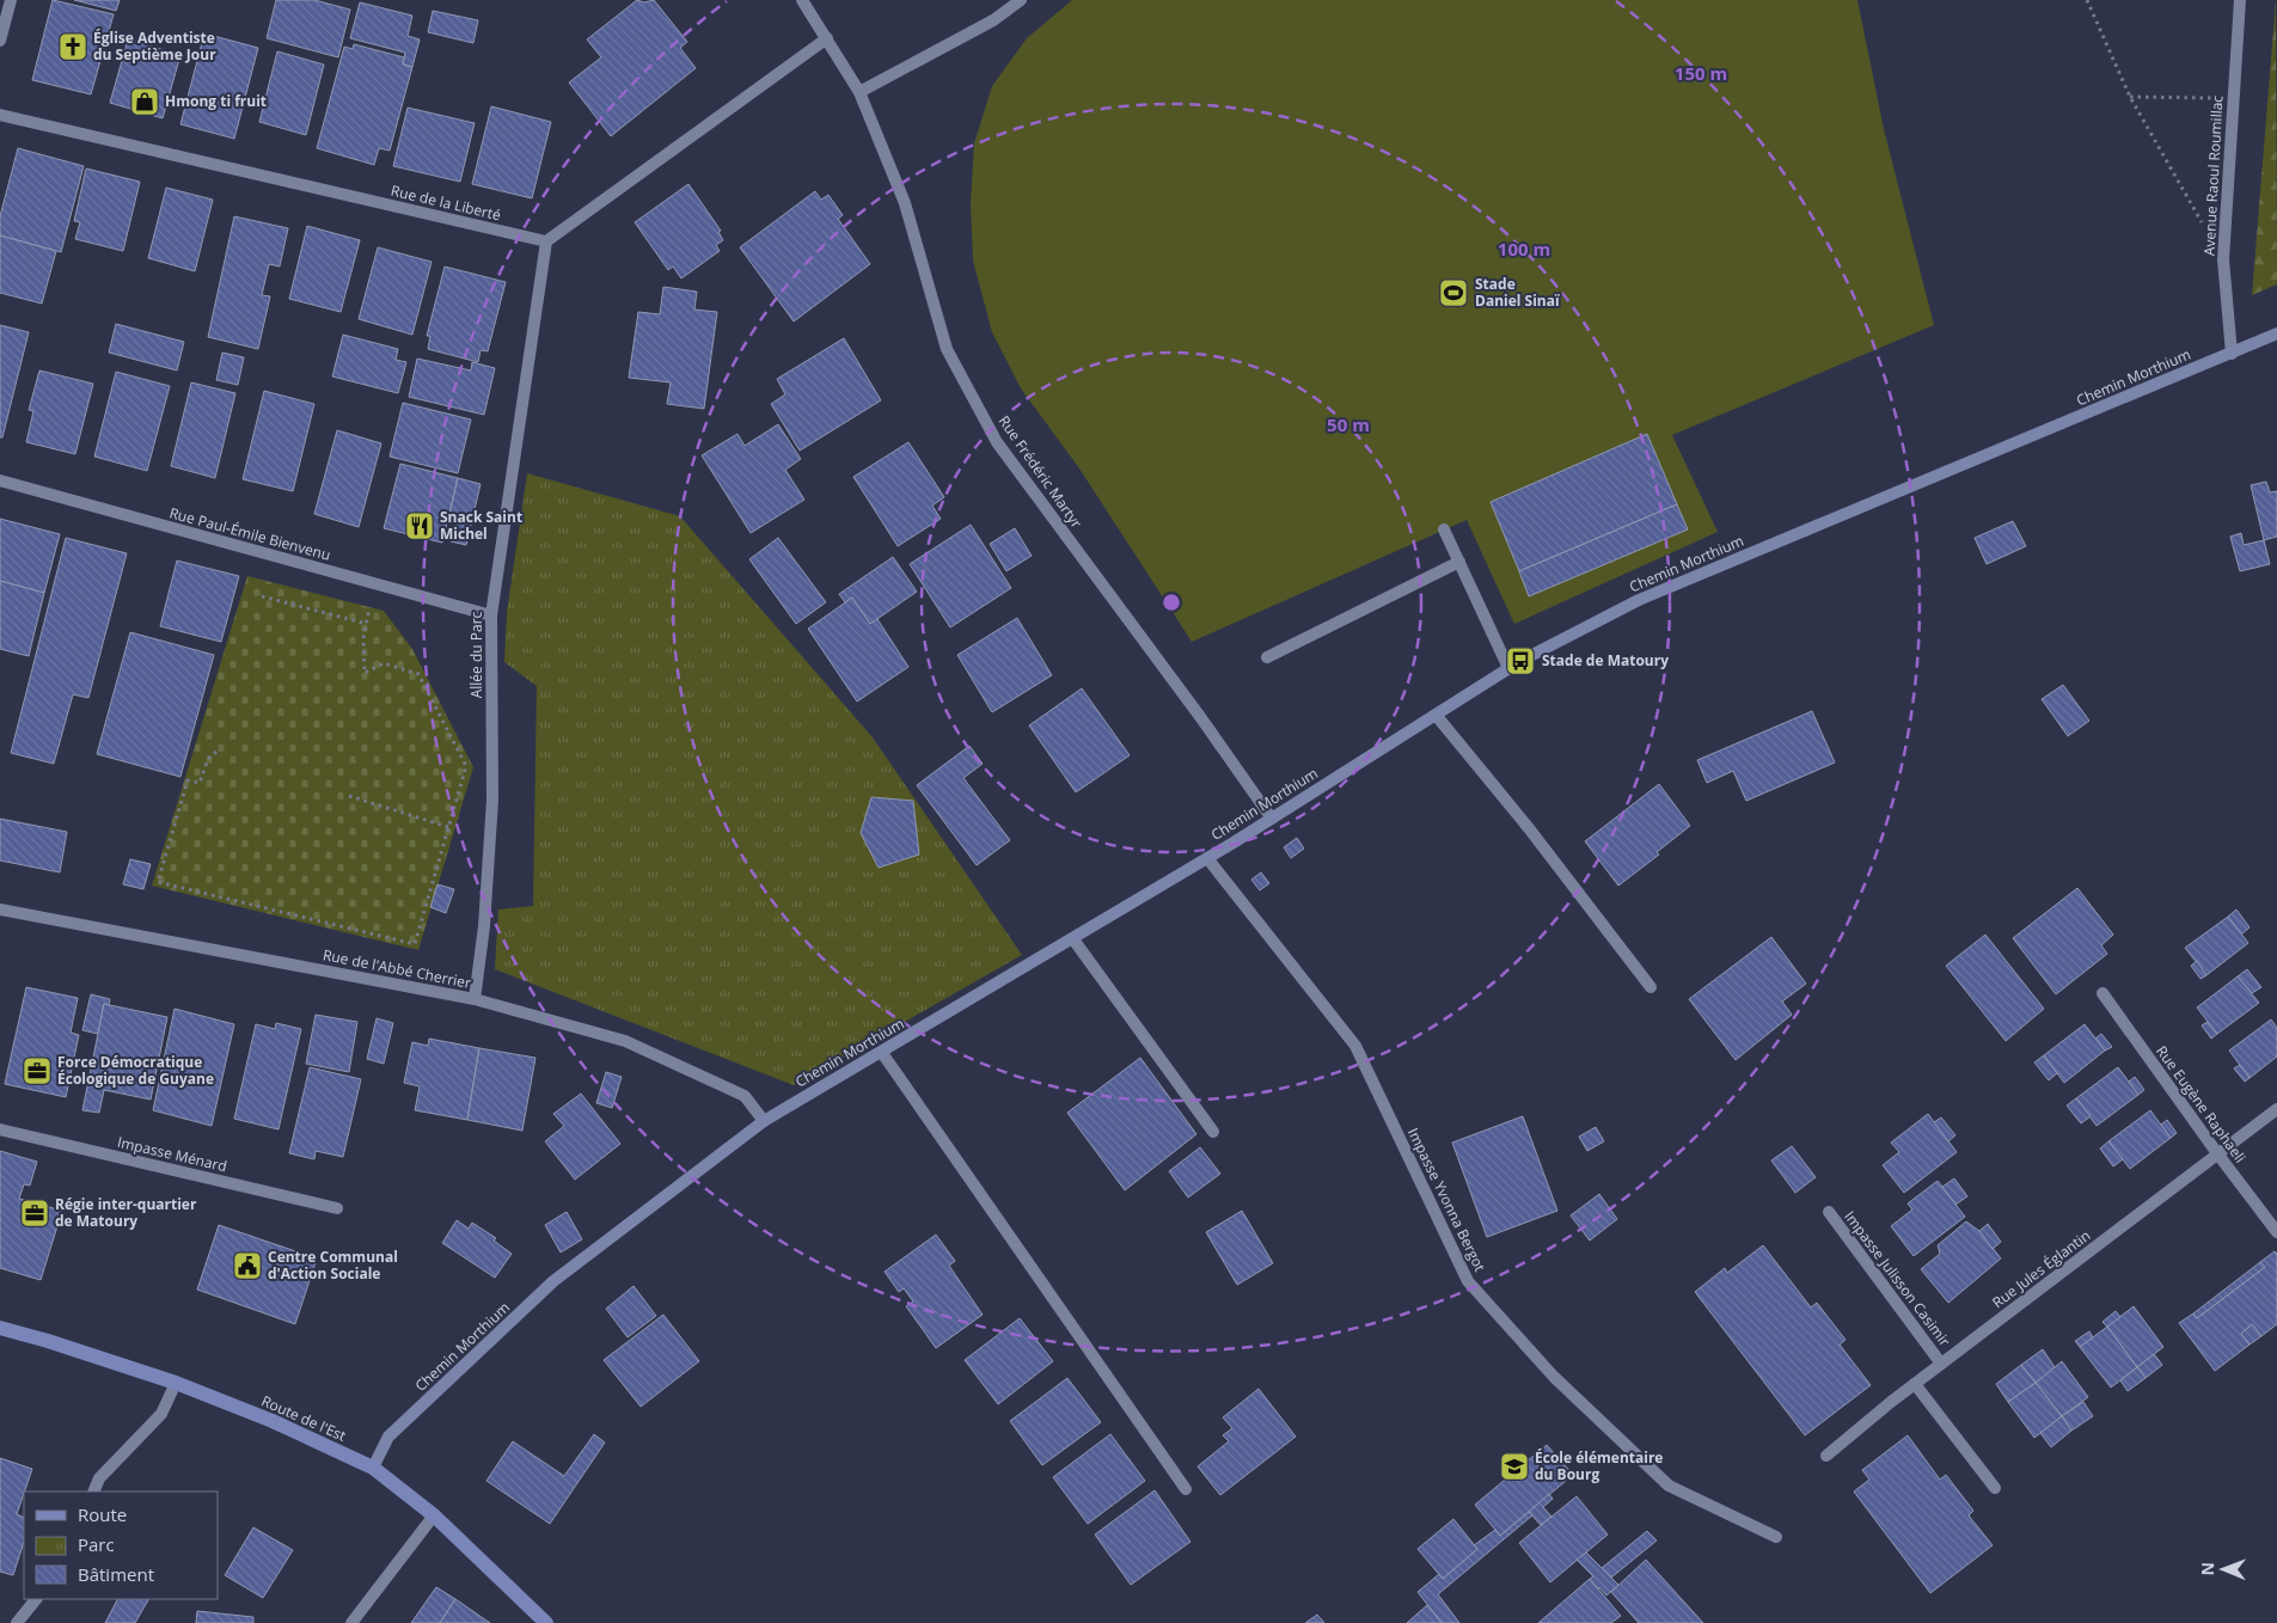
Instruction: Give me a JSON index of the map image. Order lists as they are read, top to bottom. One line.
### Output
{"streets":{"main road":["Route de l'Est"],"street":["Avenue Raoul Roumillac","Rue de la Liberté","Chemin Morthium","Rue Frédéric Martyr","Rue Paul-Émile Bienvenu","Allée du Parc","Rue de l'Abbé Cherrier","Rue Eugène Raphaeli","Impasse Ménard","Impasse Yvonna Bergot","Rue Jules Églantin","Impasse Julisson Casimir"]},"crossings":[["Avenue Raoul Roumillac","Chemin Morthium"],["Rue de la Liberté","Allée du Parc"],["Chemin Morthium","Rue Frédéric Martyr"],["Chemin Morthium","Rue de l'Abbé Cherrier"],["Chemin Morthium","Impasse Yvonna Bergot"],["Chemin Morthium","Route de l'Est"],["Rue Paul-Émile Bienvenu","Allée du Parc"],["Allée du Parc","Rue de l'Abbé Cherrier"],["Rue Eugène Raphaeli","Rue Jules Églantin"],["Rue Jules Églantin","Impasse Julisson Casimir"]],"places":{"church":["Église Adventiste du Septième Jour"],"shop":["Hmong ti fruit"],"sports":["Stade Daniel Sinaï"],"restaurant":["Snack Saint Michel"],"bus stop":["Stade de Matoury"],"office":["Force Démocratique Écologique de Guyane","Régie inter-quartier de Matoury"],"public building":["Centre Communal d'Action Sociale"],"school or university":["École élémentaire du Bourg"]},"legend":["Route","Parc","Bâtiment"],"north":"left","rings":["150 m","100 m","50 m"]}
